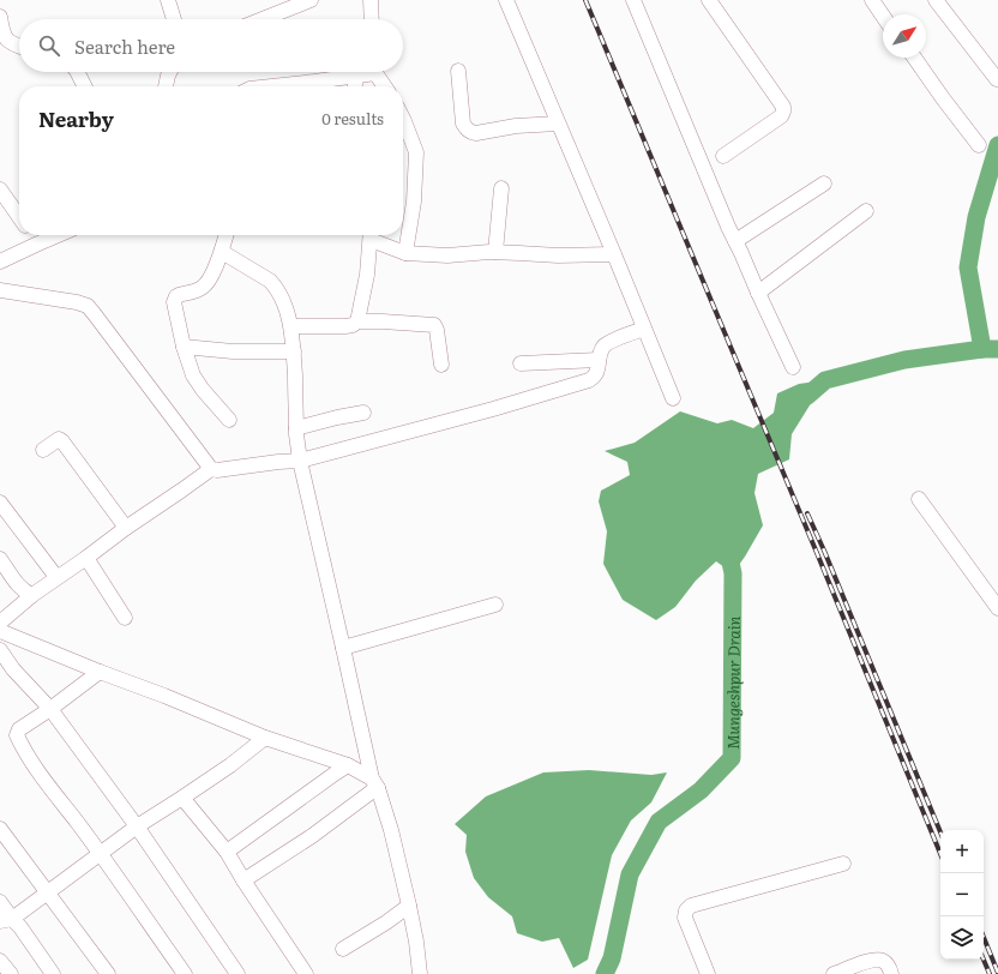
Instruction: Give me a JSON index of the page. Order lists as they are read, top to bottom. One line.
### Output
{"water":["Mungeshpur Drain"],"north":"top right","page":{"search":"Search here","heading":["Nearby","0 results"],"map_buttons":["+","−"]}}
